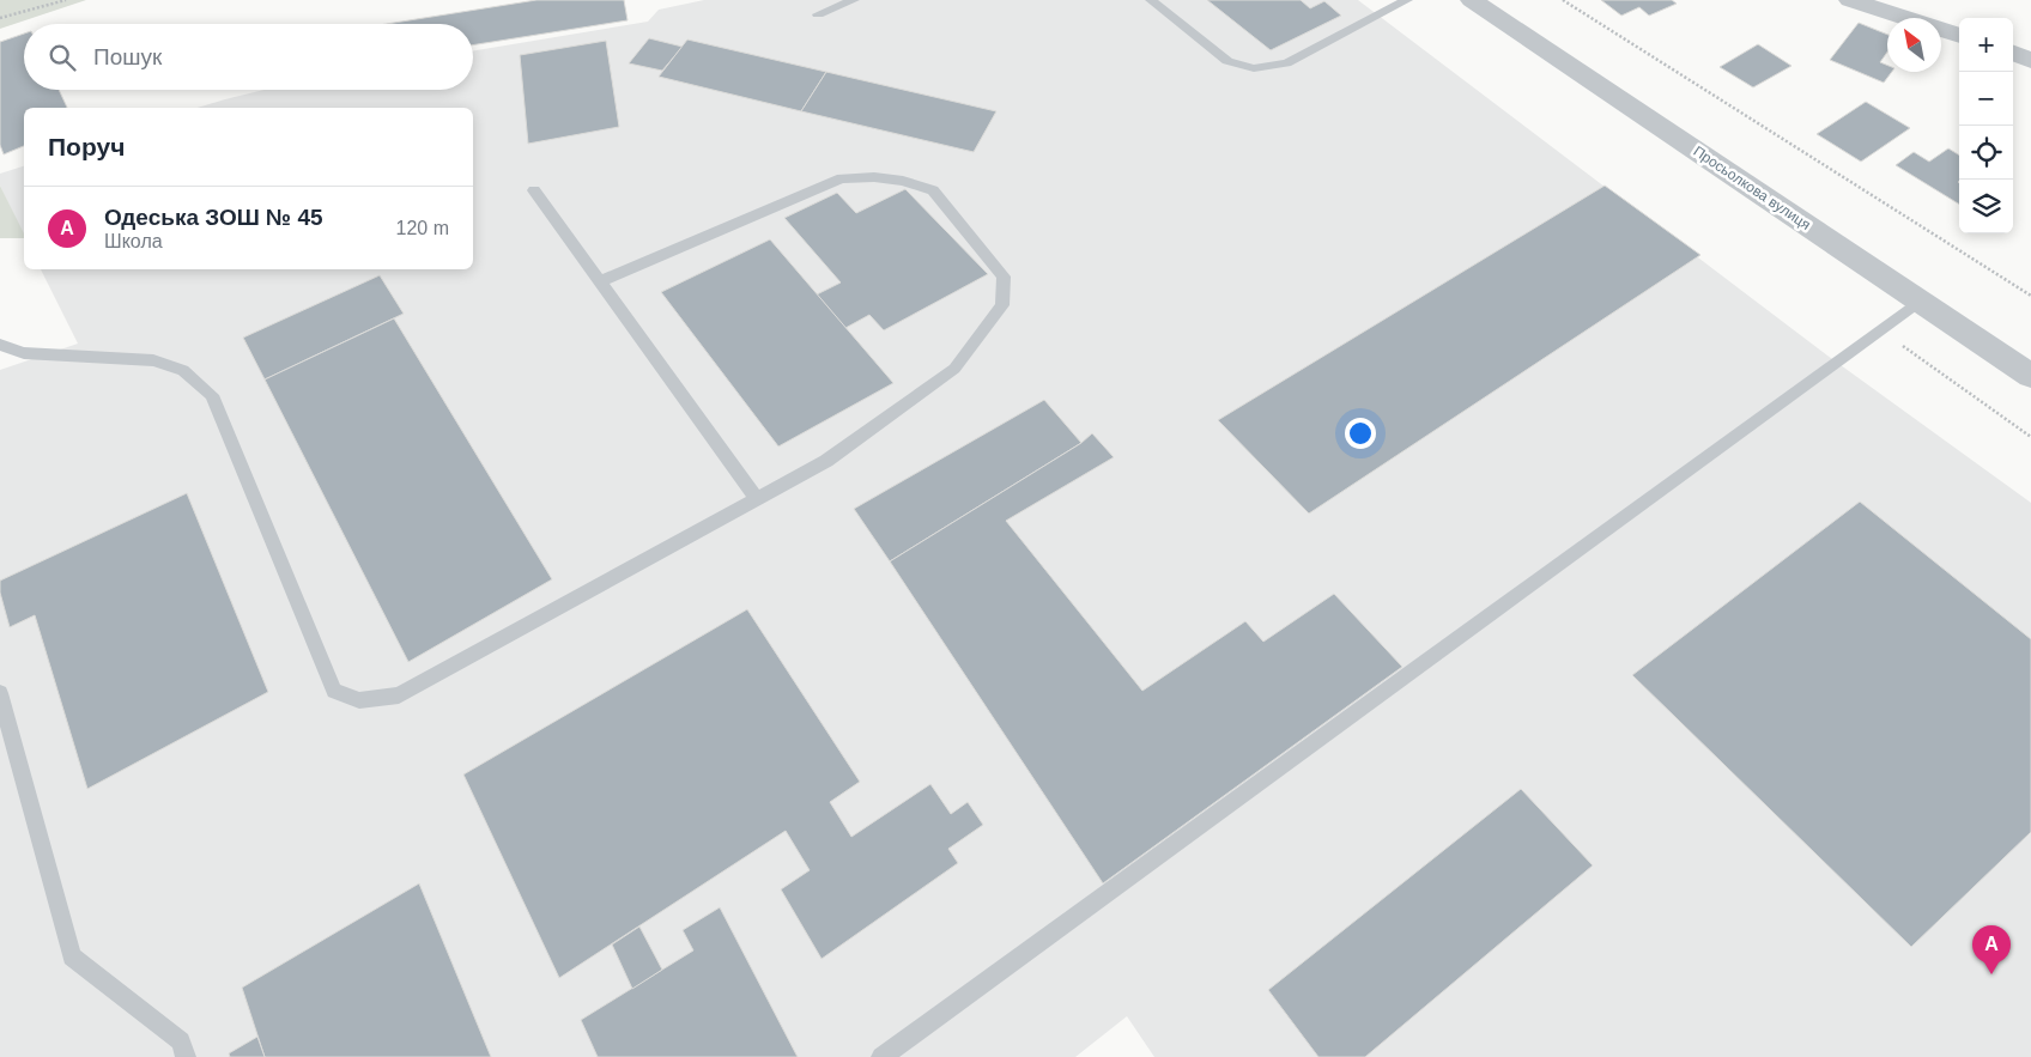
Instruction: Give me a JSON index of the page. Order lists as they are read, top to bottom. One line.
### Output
{"streets":{"street":["Просьолкова вулиця"]},"north":"top left","page":{"map_buttons":["+","−"],"search":"Пошук","heading":"Поруч","list":[{"mark":"A","name":"Одеська ЗОШ № 45","note":"Школа","value":"120 m"}],"pins":"A"}}
